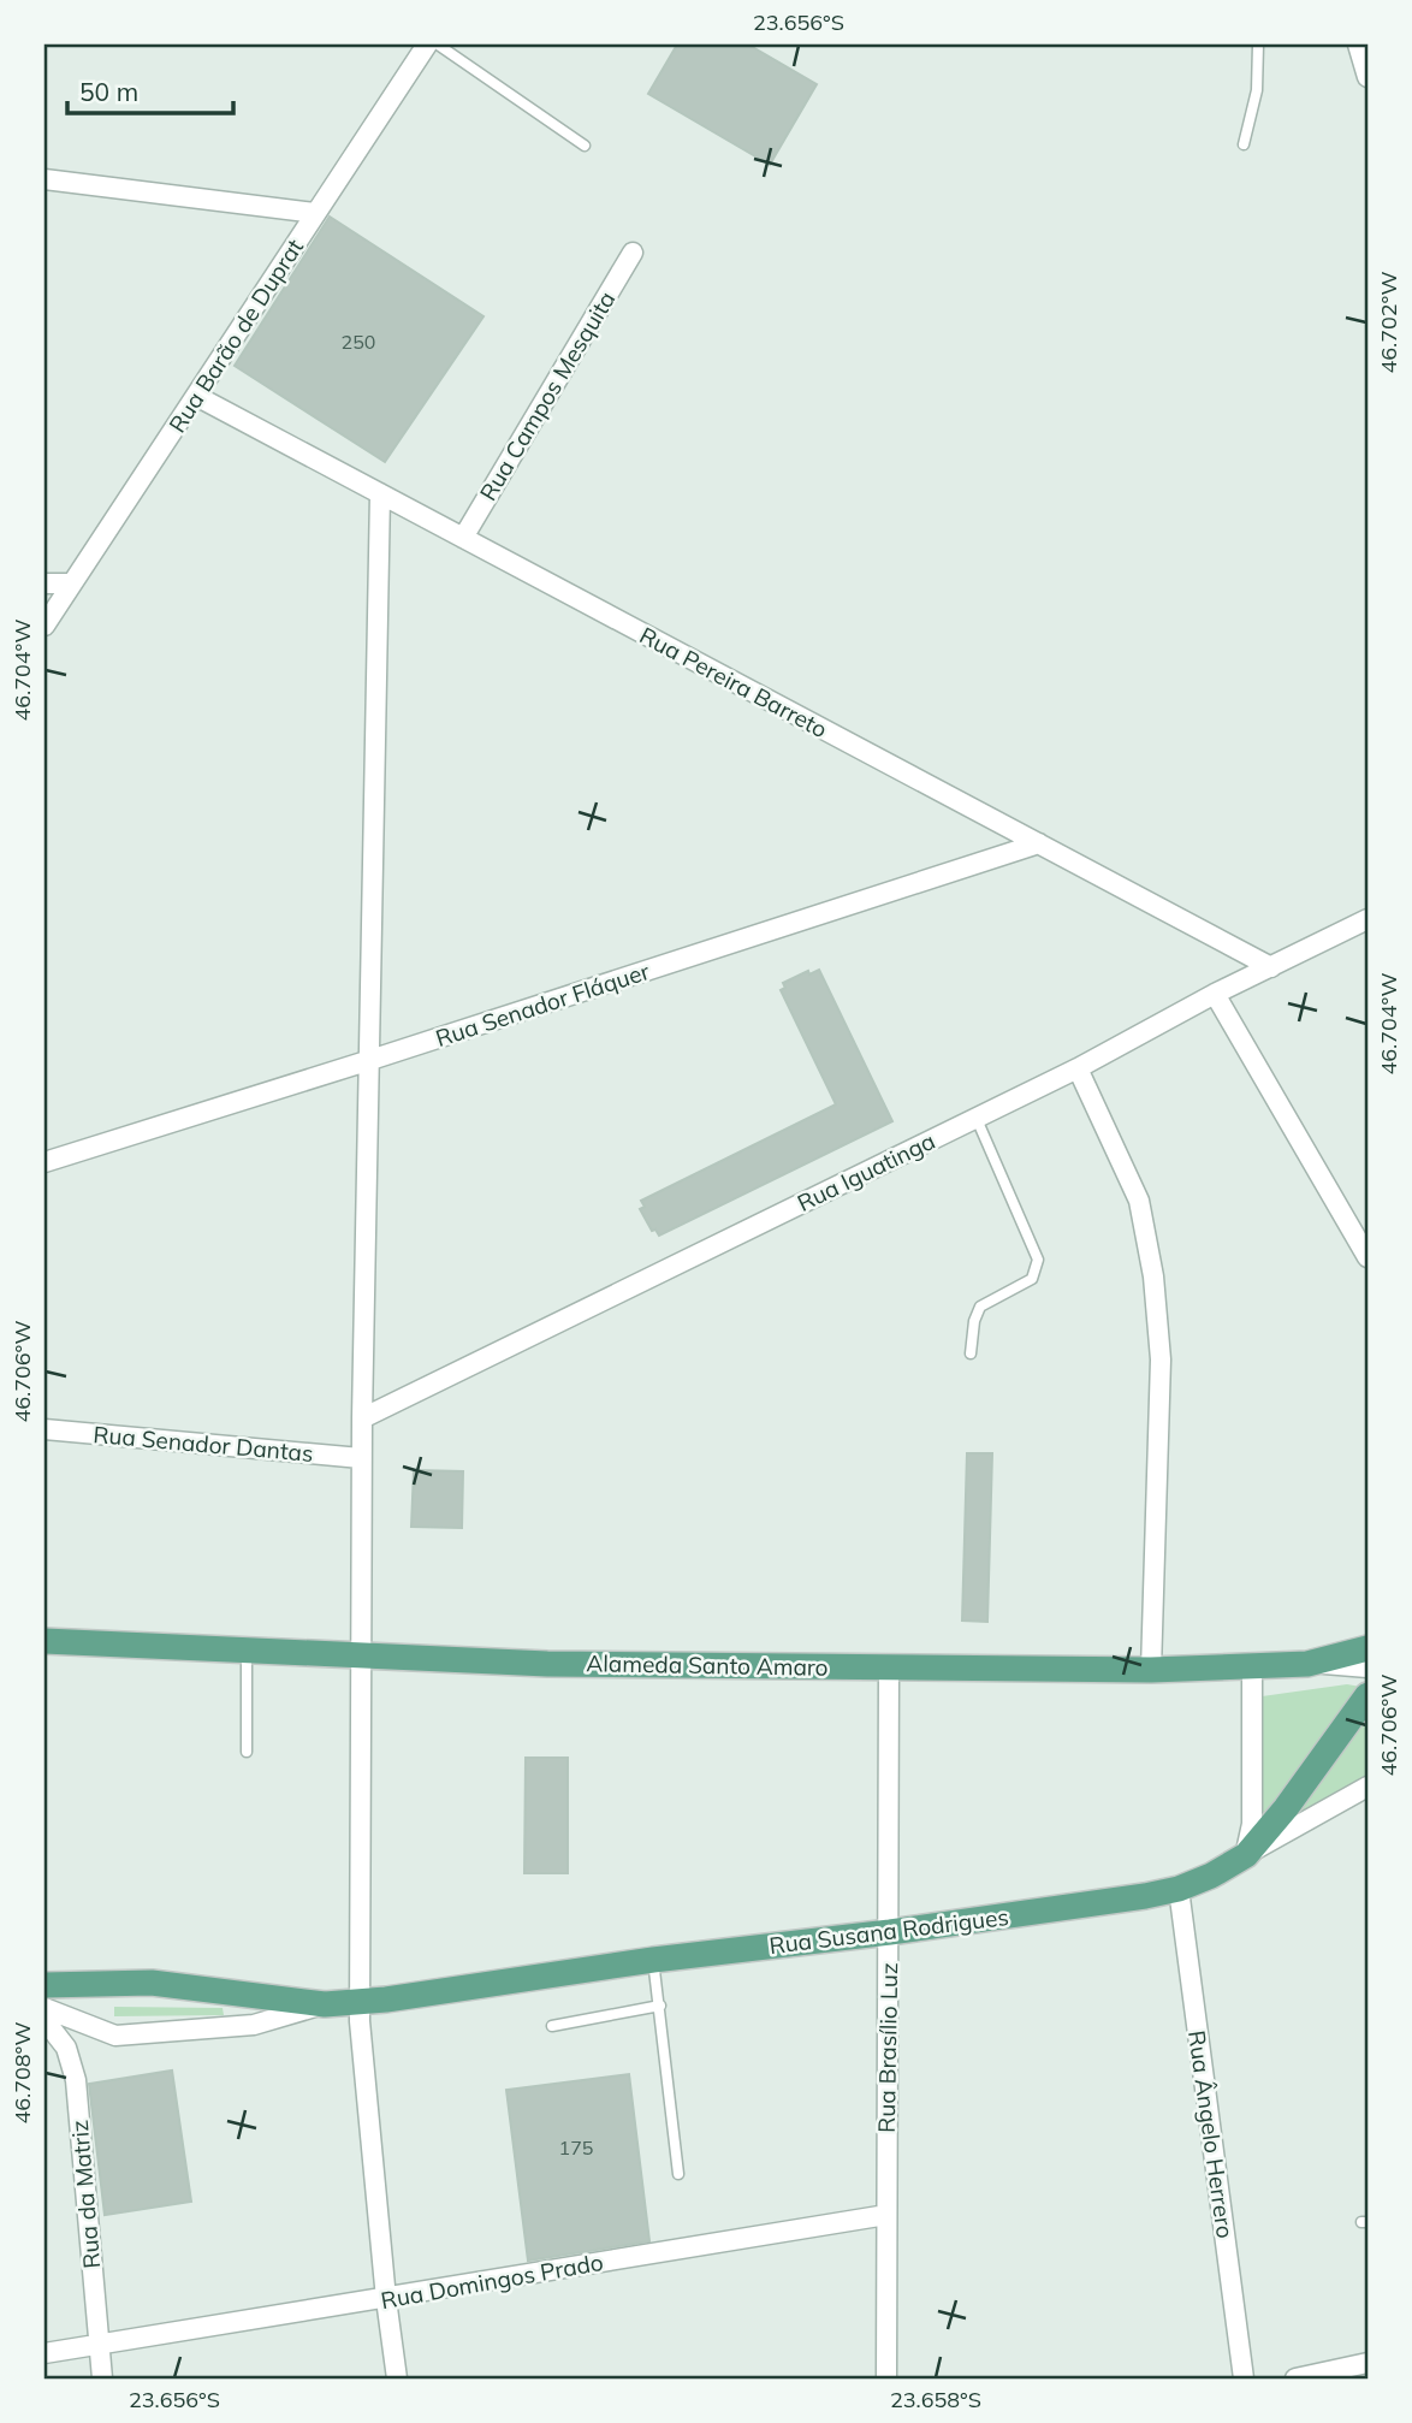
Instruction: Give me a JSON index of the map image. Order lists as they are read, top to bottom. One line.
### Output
{"streets":{"main road":["Alameda Santo Amaro","Rua Susana Rodrigues"],"street":["Rua Barão de Duprat","Rua Campos Mesquita","Rua Pereira Barreto","Rua Senador Fláquer","Rua Iguatinga","Rua Senador Dantas","Rua Brasílio Luz","Rua Ângelo Herrero","Rua da Matriz","Rua Domingos Prado"]},"crossings":[["Rua Barão de Duprat","Rua Pereira Barreto"],["Rua Campos Mesquita","Rua Pereira Barreto"],["Rua Pereira Barreto","Rua Senador Fláquer"],["Rua Pereira Barreto","Rua Iguatinga"],["Alameda Santo Amaro","Rua Brasílio Luz"],["Rua Susana Rodrigues","Rua Brasílio Luz"],["Rua Susana Rodrigues","Rua Ângelo Herrero"],["Rua Brasílio Luz","Rua Domingos Prado"],["Rua da Matriz","Rua Domingos Prado"]],"house_numbers":["250","175"],"scale_bar":"50 m","coordinates":["23.656°S","46.702°W","46.704°W","46.706°W","46.708°W","23.658°S"]}
